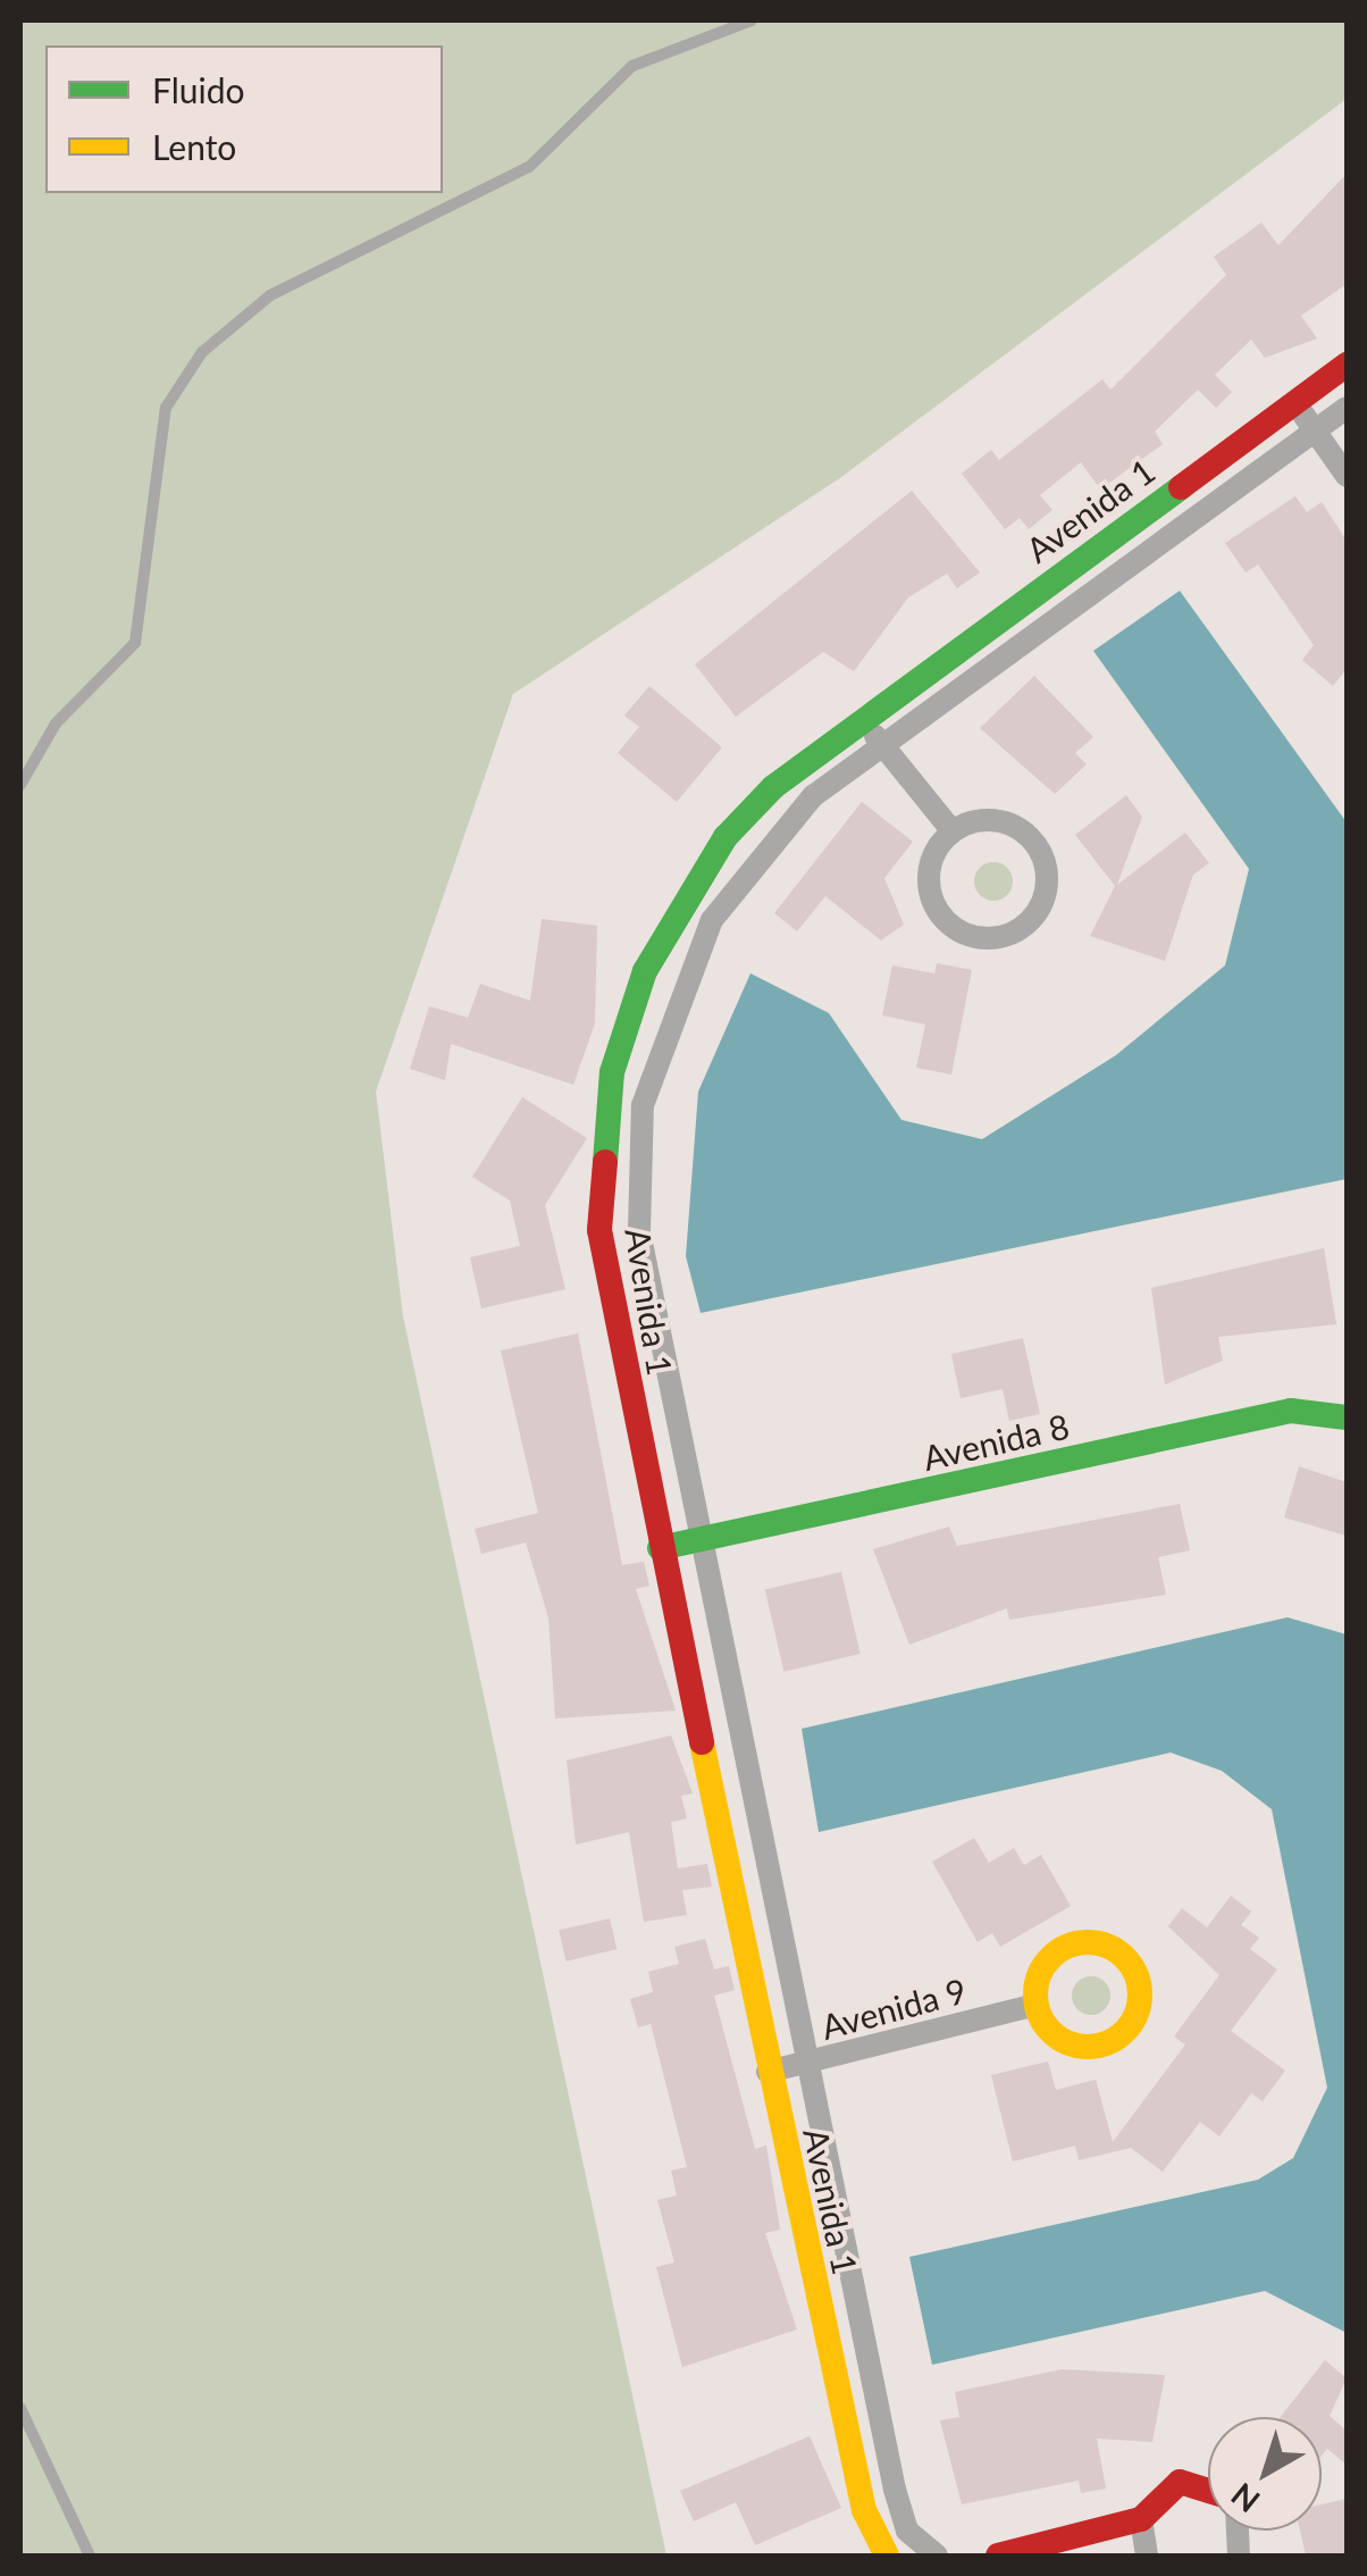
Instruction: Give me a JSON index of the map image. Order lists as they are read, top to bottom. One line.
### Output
{"streets":{"street":["Avenida 1","Avenida 8","Avenida 9"]},"crossings":[["Avenida 1","Avenida 8"],["Avenida 1","Avenida 9"]],"legend":["Fluido","Lento"],"north":"bottom left"}
